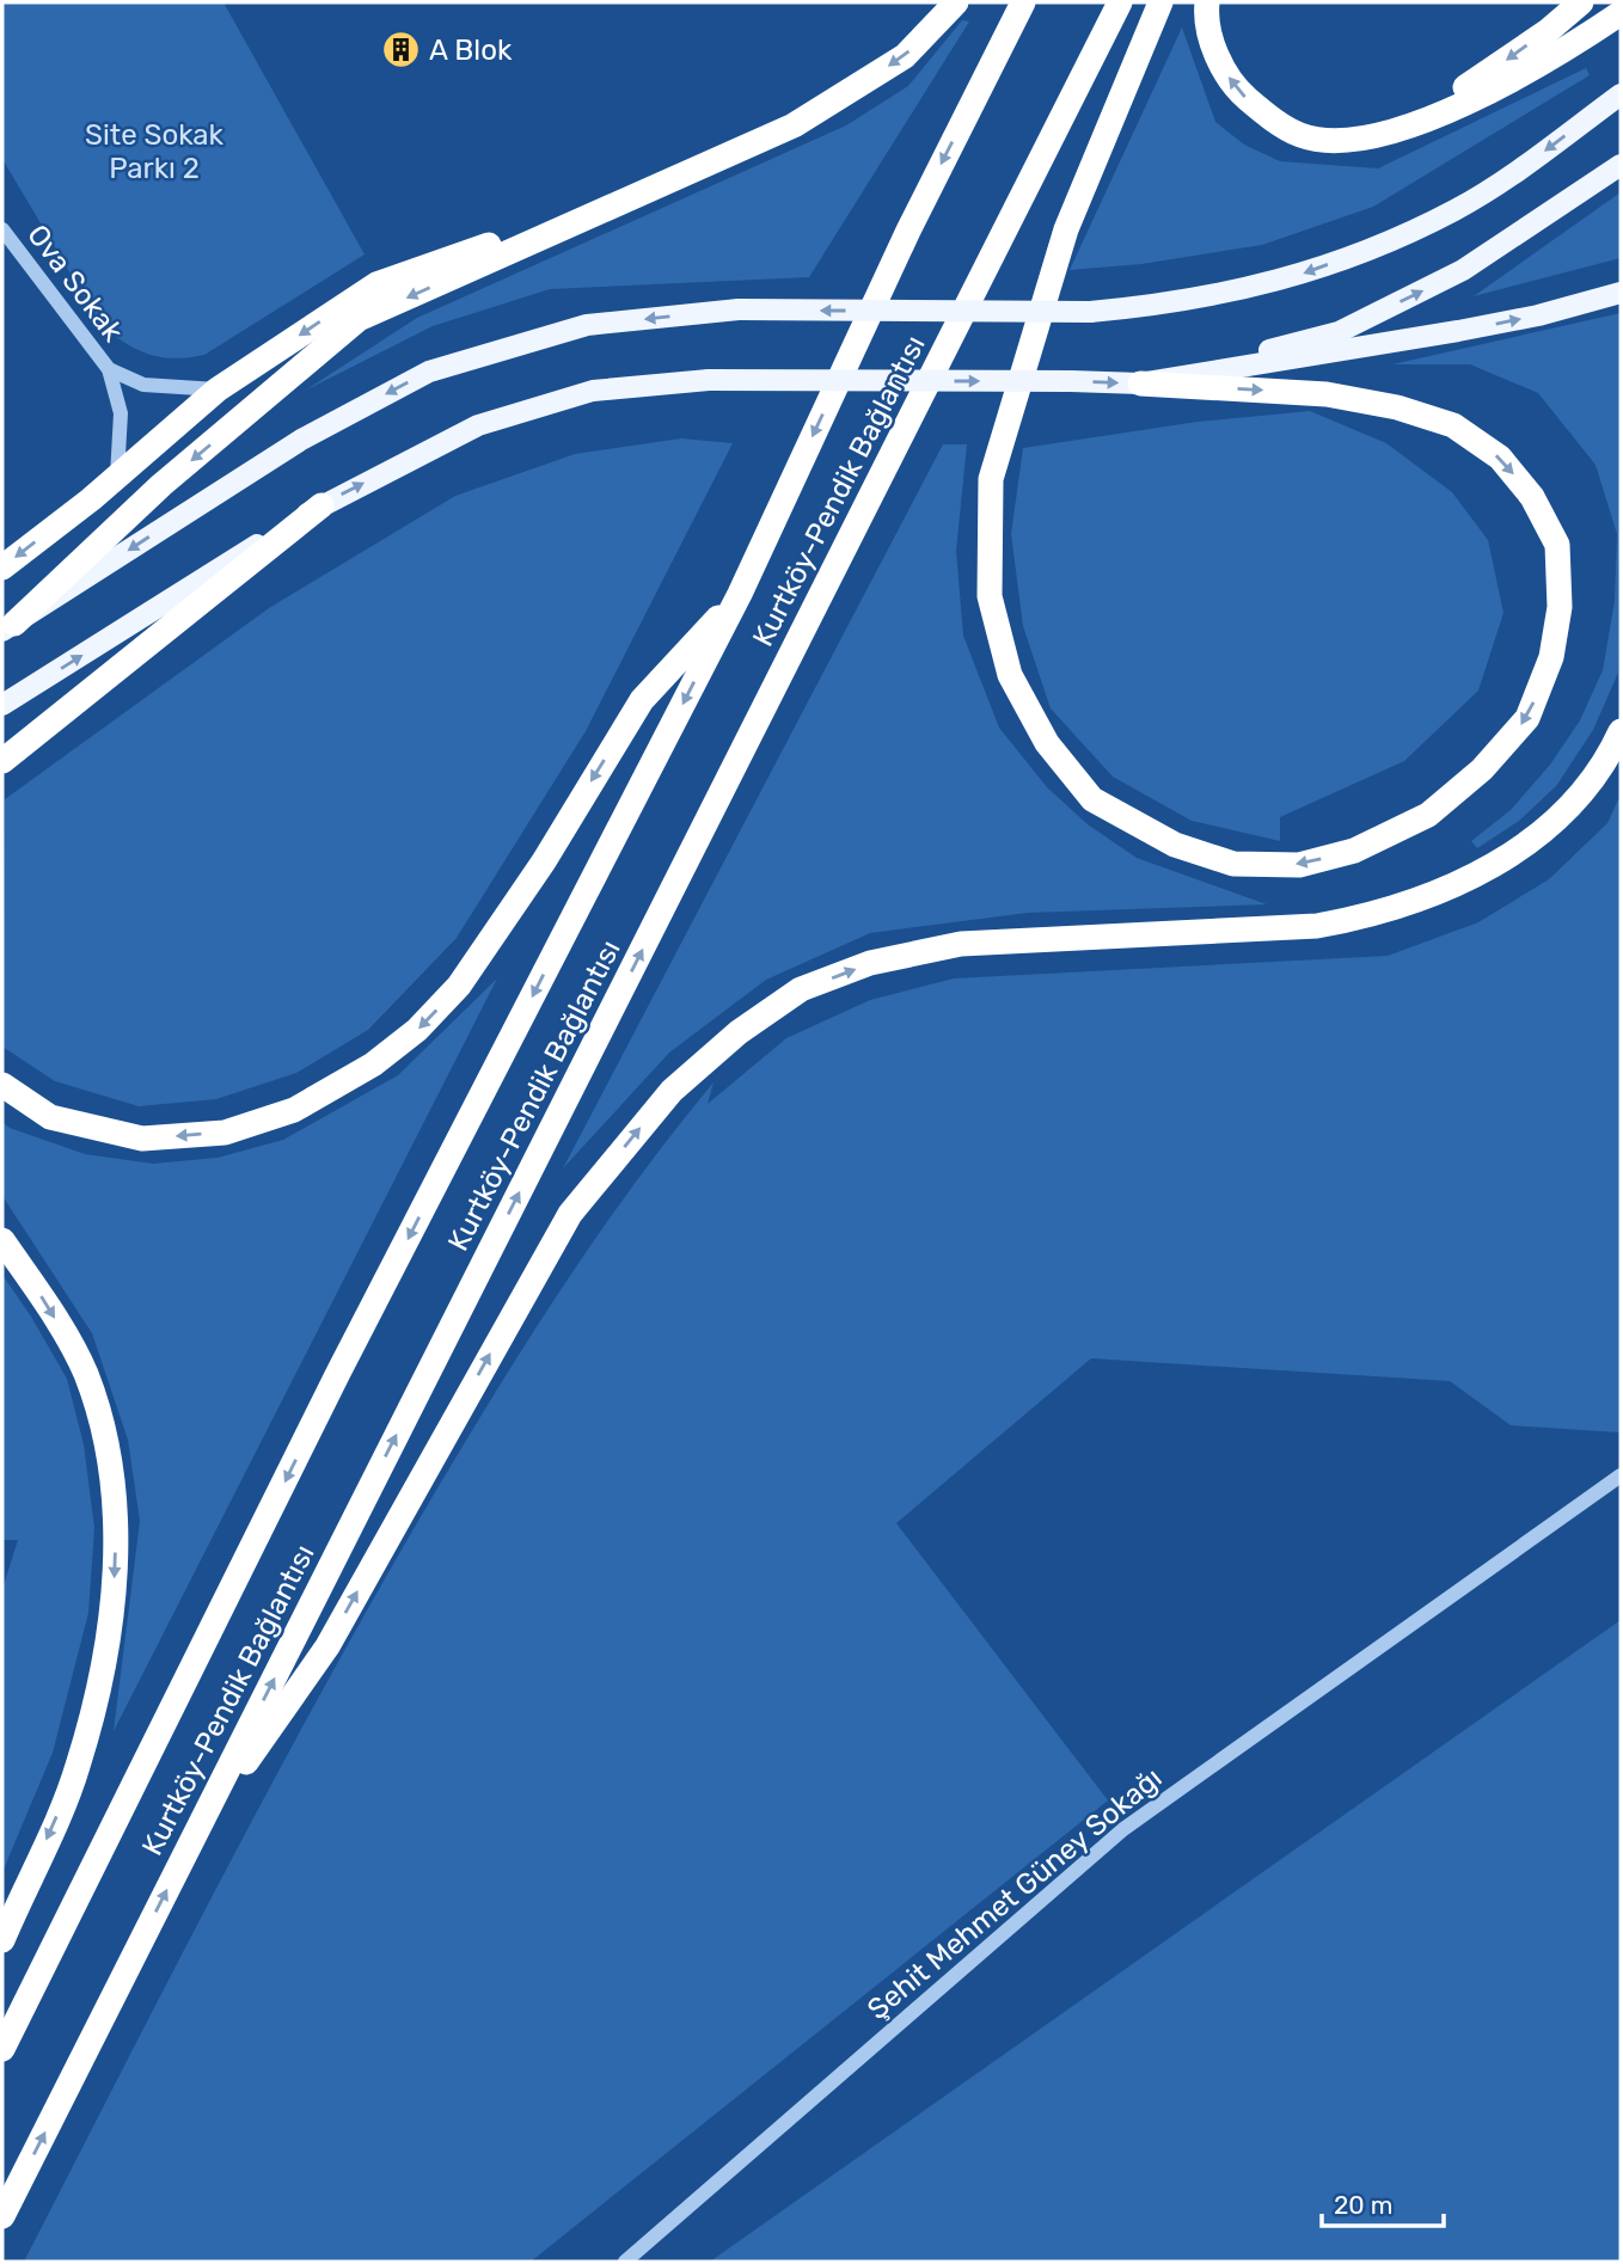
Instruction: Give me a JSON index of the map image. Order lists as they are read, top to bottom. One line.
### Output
{"streets":{"highway":["Kurtköy-Pendik Bağlantısı"],"street":["Ova Sokak","Şehit Mehmet Güney Sokağı"]},"parks":["Site Sokak Parkı 2"],"places":{"building":["A Blok"]},"scale_bar":"20 m"}
